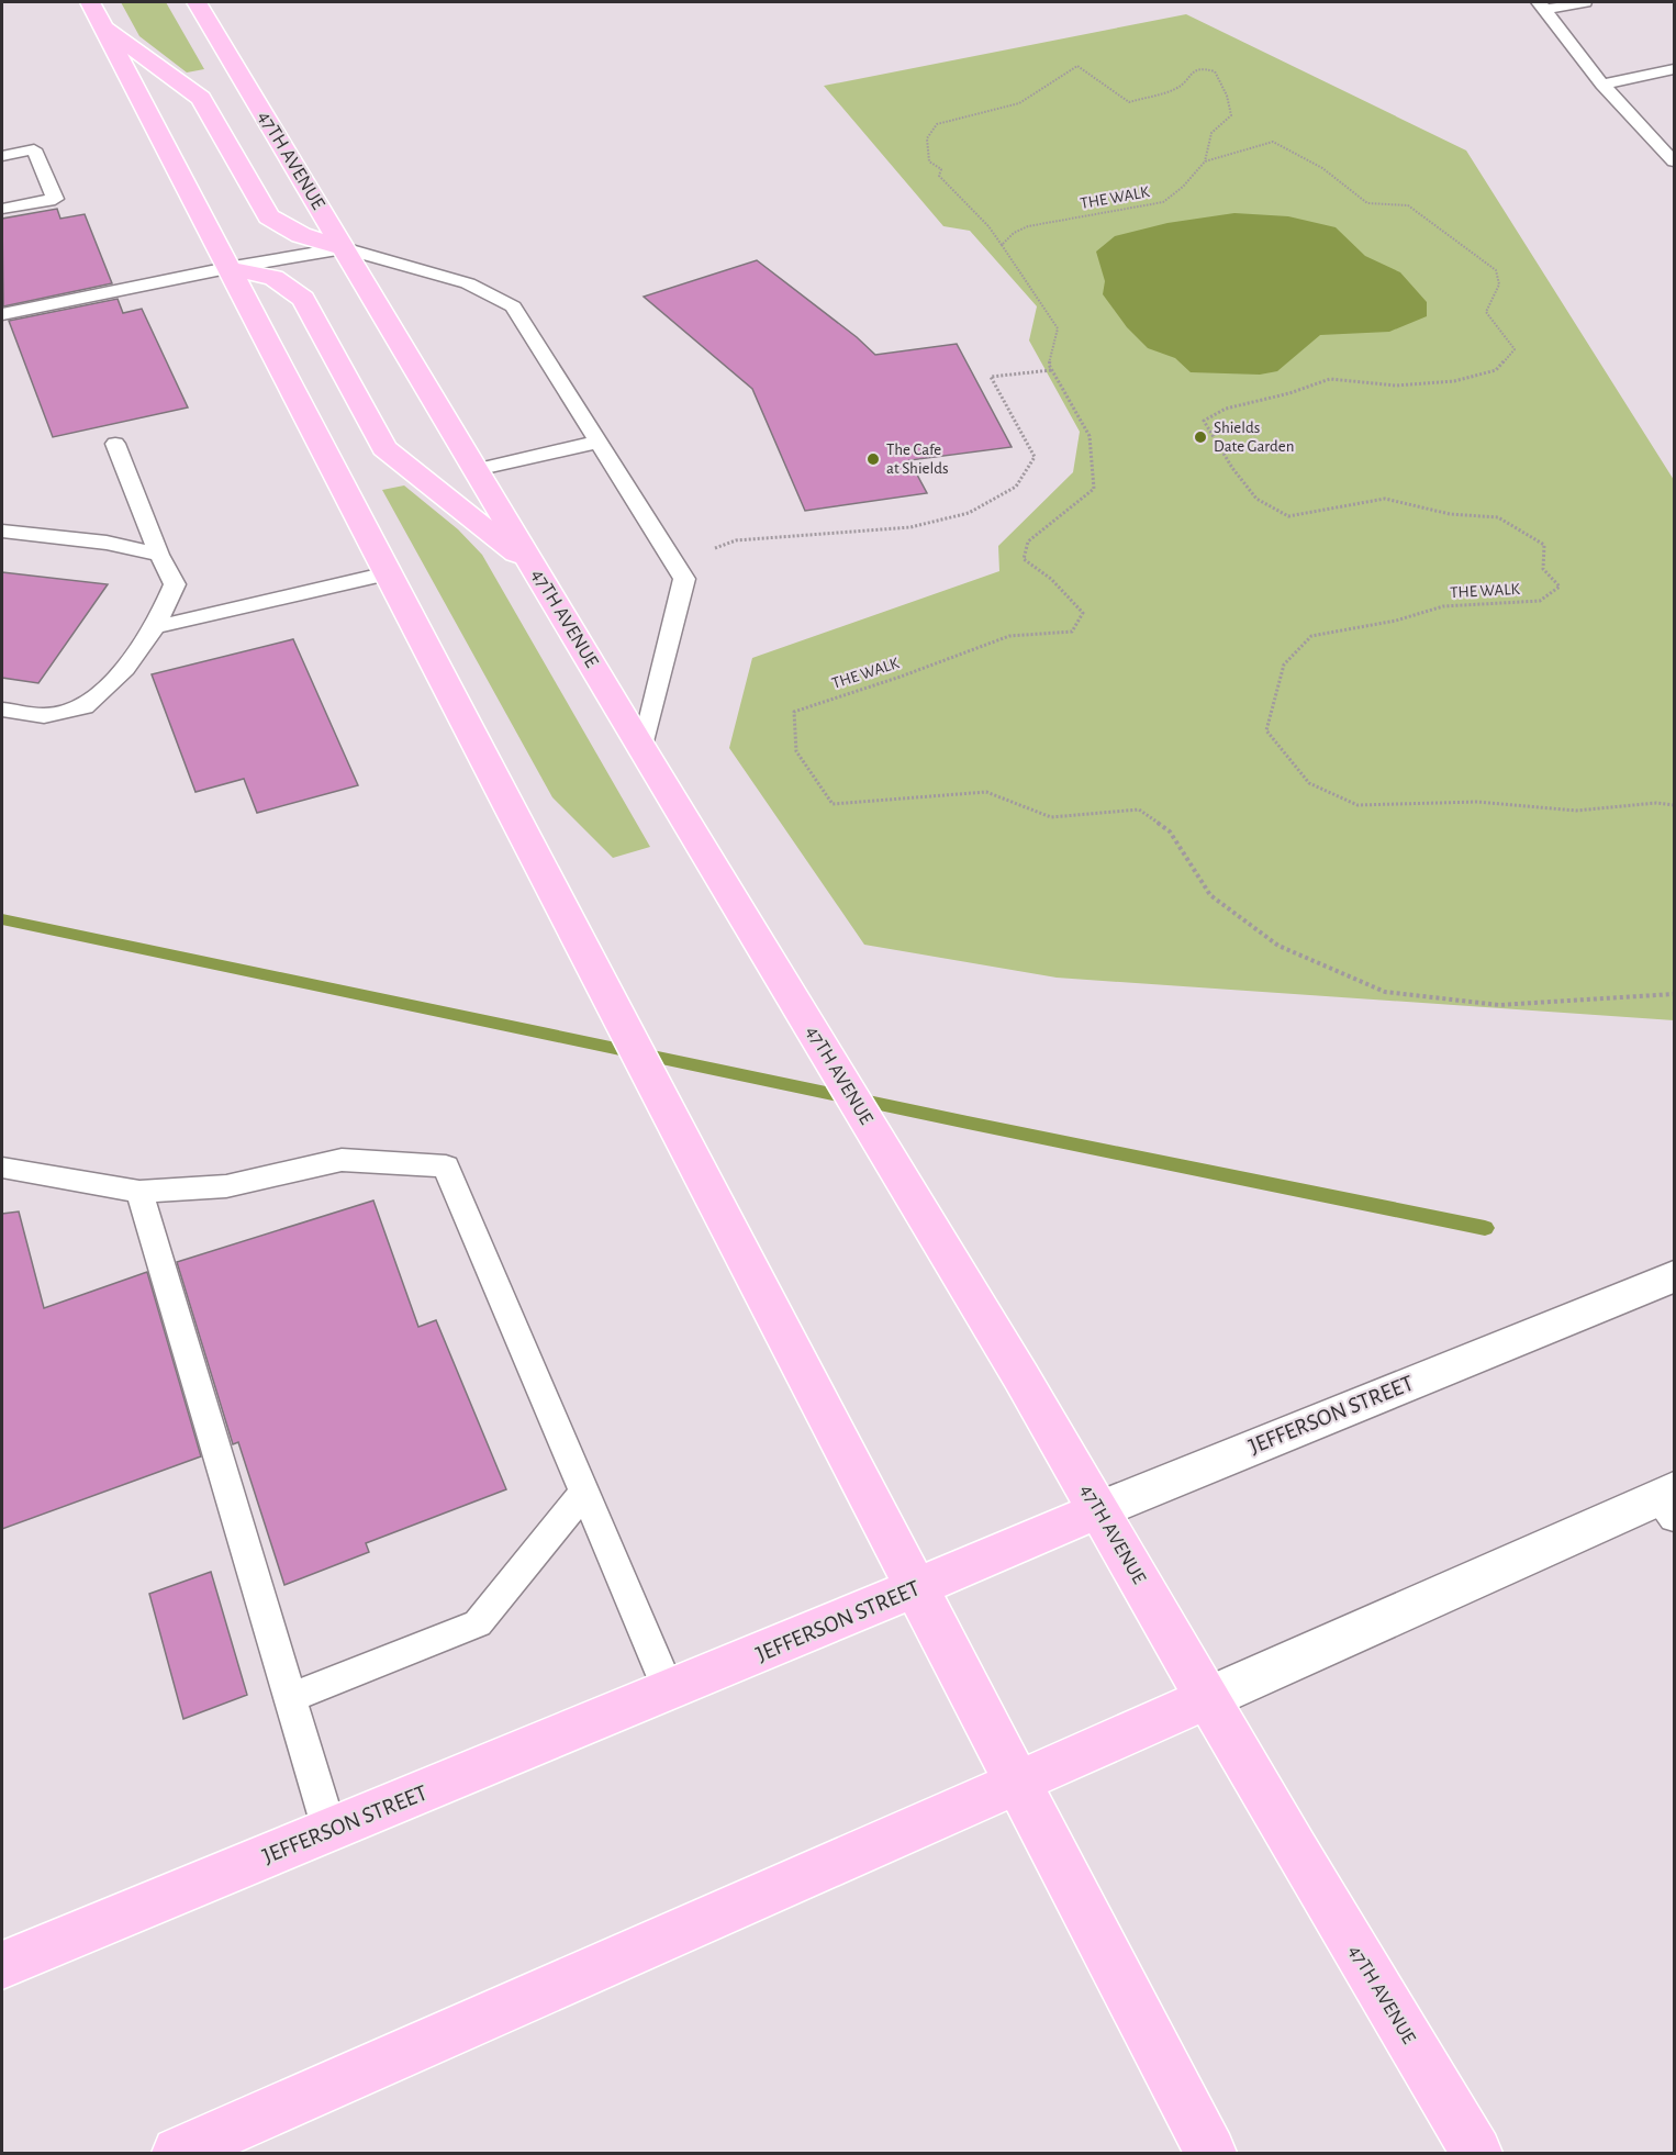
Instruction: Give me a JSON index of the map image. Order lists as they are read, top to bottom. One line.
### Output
{"streets":{"main road":["47TH AVENUE","JEFFERSON STREET"],"path":["THE WALK"]},"crossings":[["47TH AVENUE","JEFFERSON STREET"]],"places":["Shields Date Garden","The Cafe at Shields"]}
